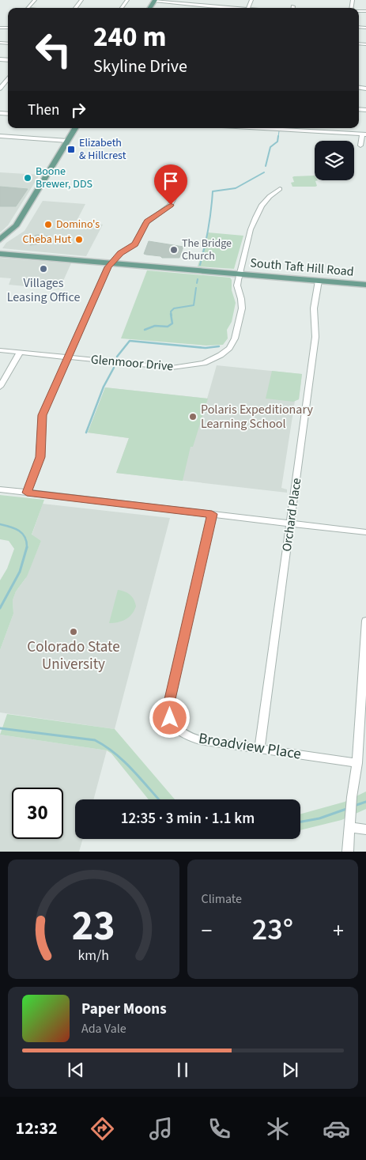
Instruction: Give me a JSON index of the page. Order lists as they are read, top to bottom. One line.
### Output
{"streets":{"main road":["South Taft Hill Road"],"street":["Glenmoor Drive","Orchard Place","Broadview Place"]},"crossings":[["South Taft Hill Road","Glenmoor Drive"],["South Taft Hill Road","Orchard Place"],["Orchard Place","Broadview Place"]],"places":{"transit":["Elizabeth & Hillcrest"],"other":["Boone Brewer, DDS","Domino's","Cheba Hut","The Bridge Church","Villages Leasing Office","Polaris Expeditionary Learning School","Colorado State University"]},"page":{"turn":["240 m","Skyline Drive"],"then":"Then","limit":"30","trip":"12:35 · 3 min · 1.1 km","tile":"Climate","heat":["−","23°","+"],"song":["Paper Moons","Ada Vale"],"tabs":"12:32","gauge":["23","km/h"]}}
